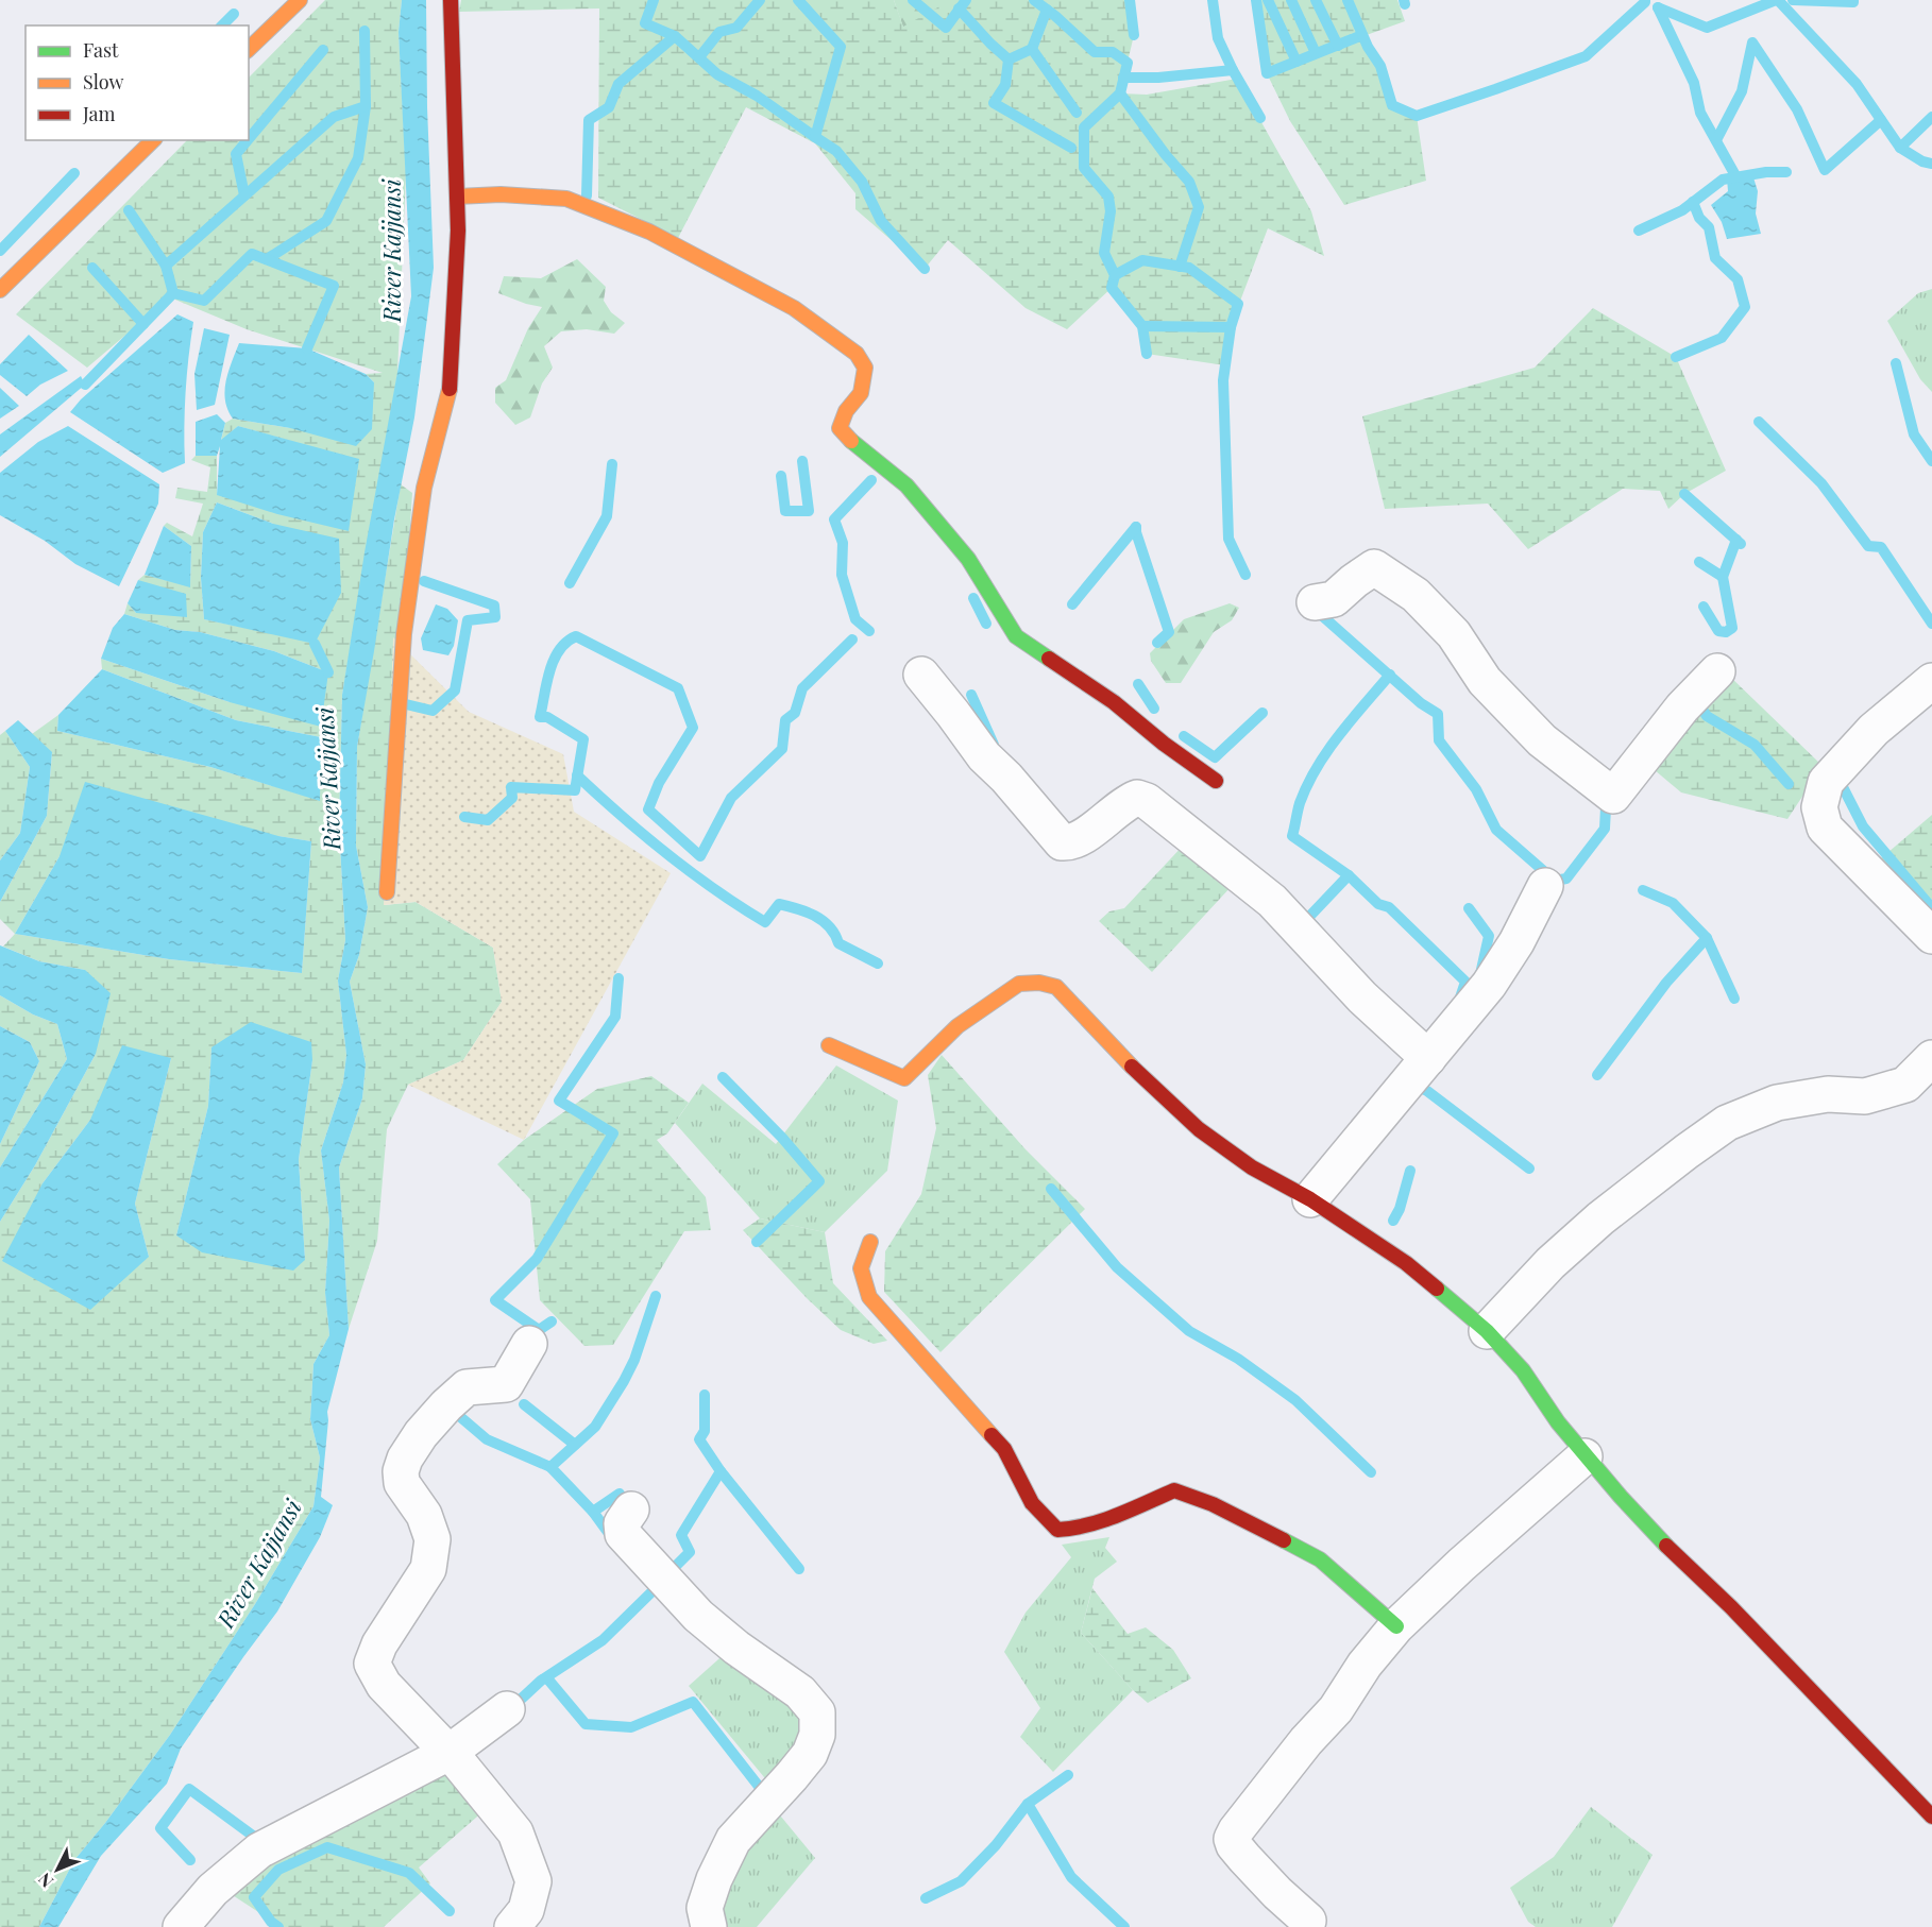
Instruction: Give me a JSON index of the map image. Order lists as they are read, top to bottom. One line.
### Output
{"water":["River Kajjansi"],"legend":["Fast","Slow","Jam"],"north":"bottom left"}
